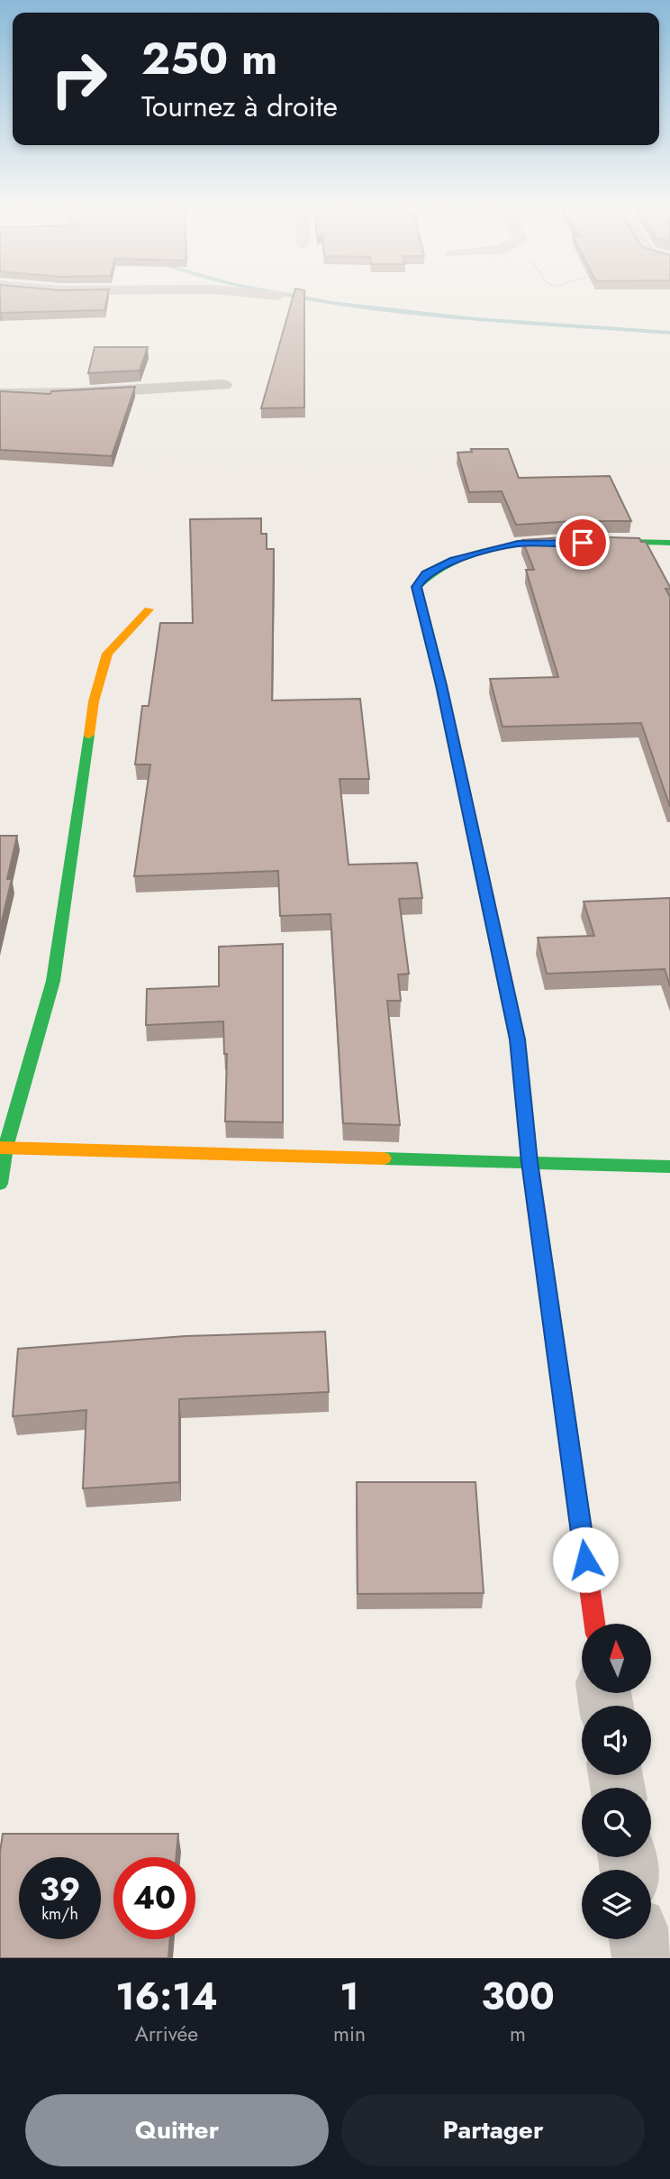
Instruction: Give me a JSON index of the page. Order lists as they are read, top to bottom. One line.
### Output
{"north":"top","page":{"turn":["250 m","Tournez à droite"],"speed":"39 km/h","limit":"40","eta":["16:14","Arrivée","1","min","300","m"],"buttons":["Quitter","Partager"]}}
